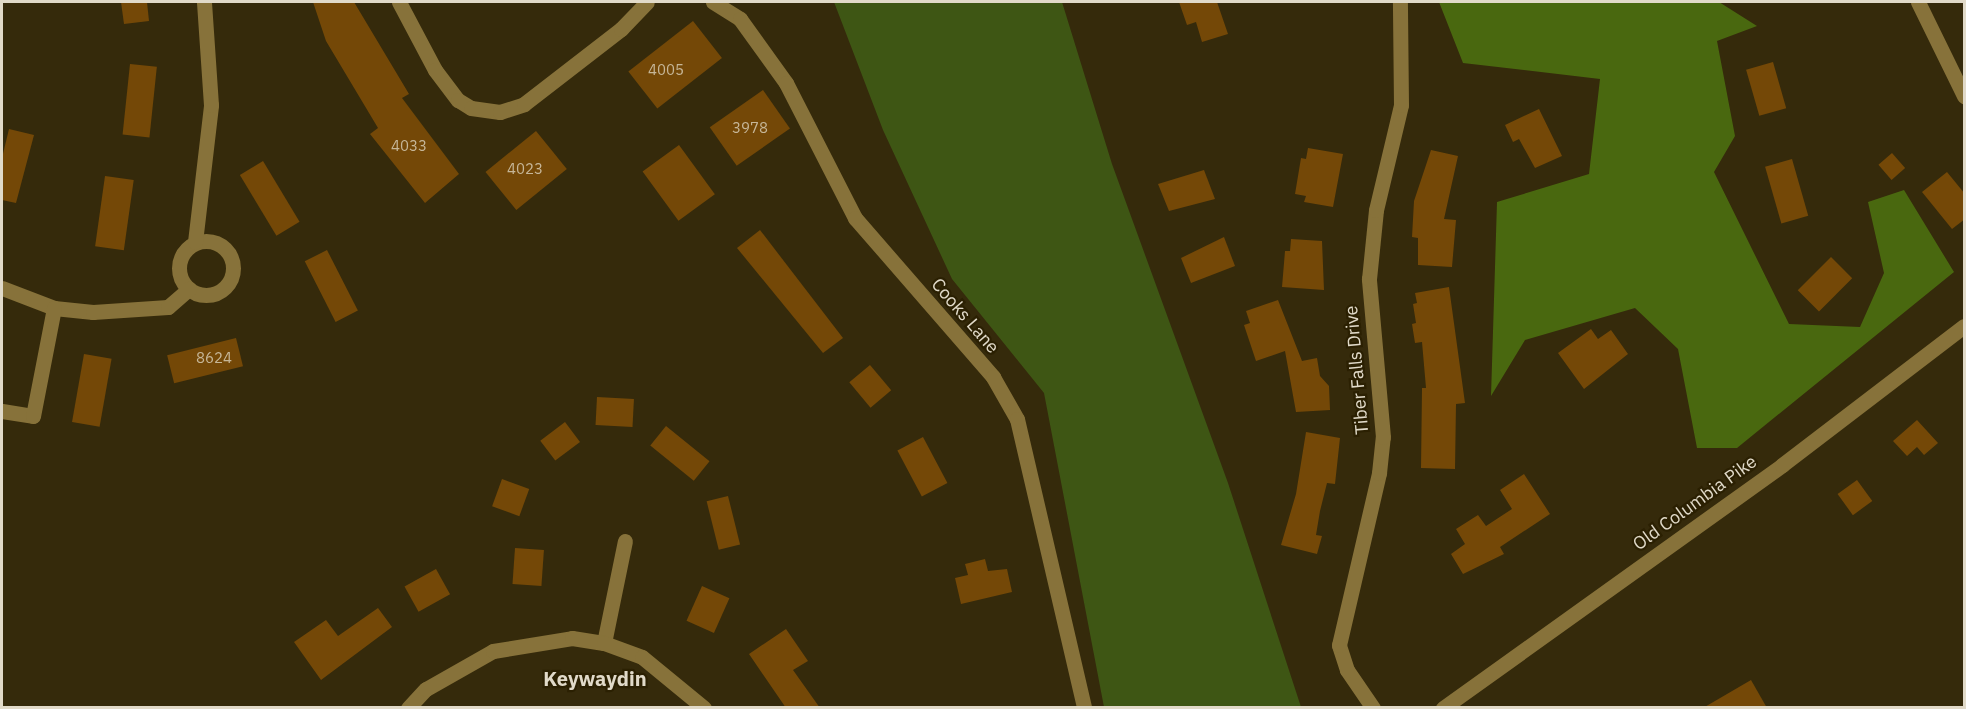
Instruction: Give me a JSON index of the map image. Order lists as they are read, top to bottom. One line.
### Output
{"streets":{"street":["Cooks Lane","Tiber Falls Drive","Old Columbia Pike"]},"districts":["Keywaydin"],"house_numbers":["4005","3978","4033","4023","8624"]}
